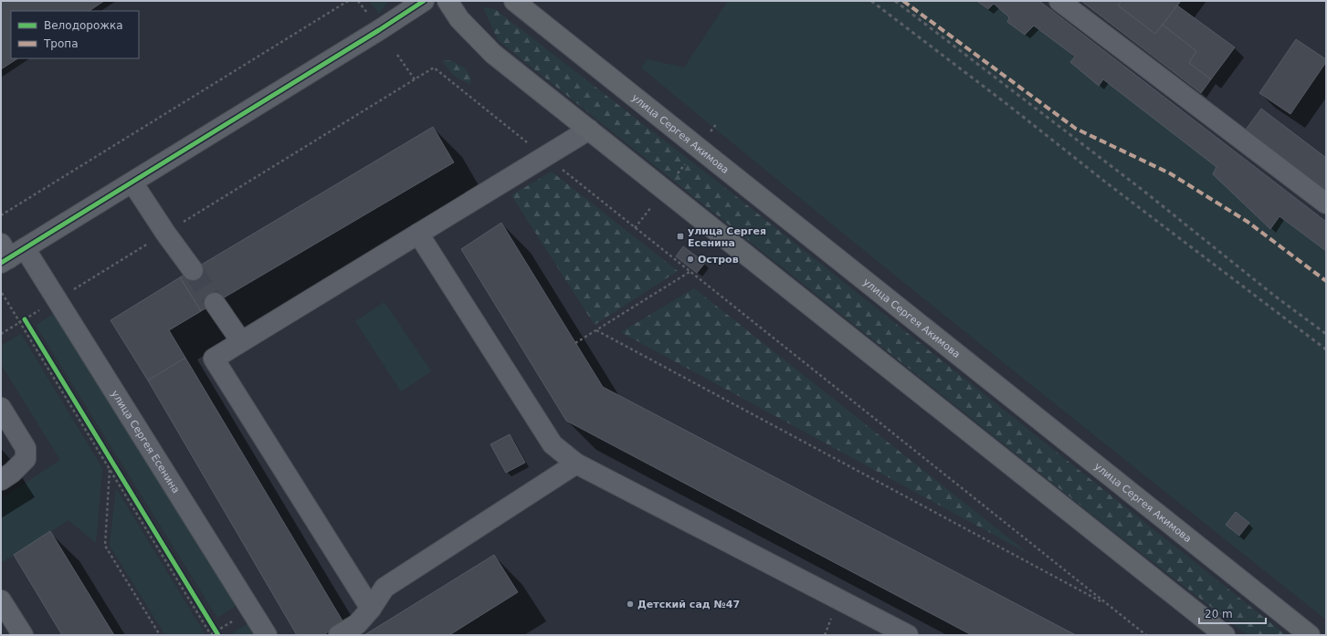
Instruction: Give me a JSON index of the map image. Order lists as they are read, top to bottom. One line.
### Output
{"streets":{"main road":["улица Сергея Акимова"],"street":["улица Сергея Есенина"]},"places":{"transit":["улица Сергея Есенина"],"other":["Остров","Детский сад №47"]},"legend":["Велодорожка","Тропа"],"scale_bar":"20 m"}
